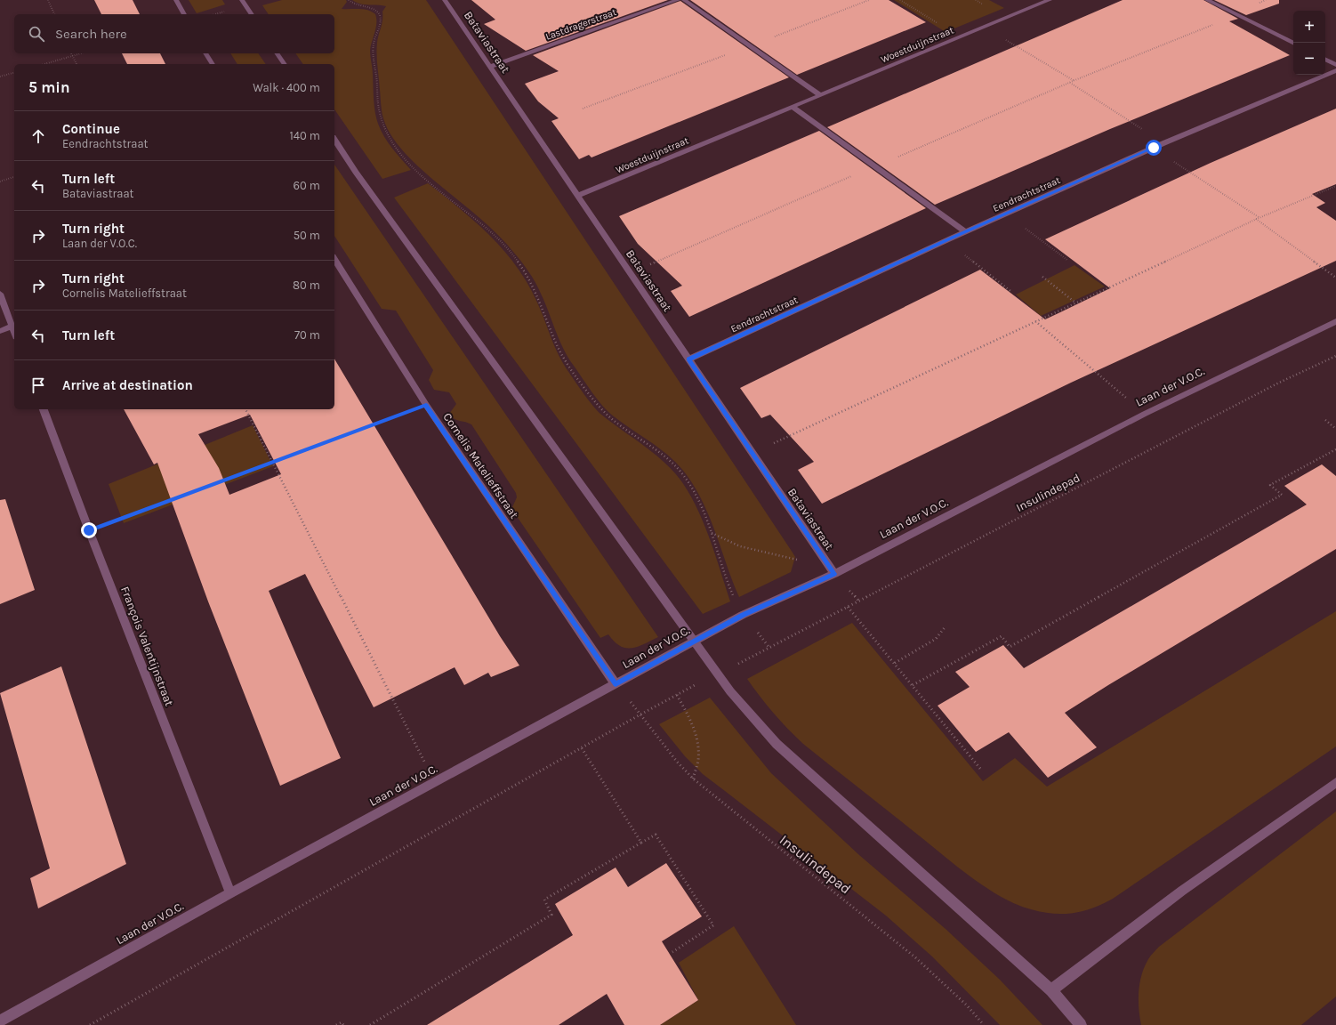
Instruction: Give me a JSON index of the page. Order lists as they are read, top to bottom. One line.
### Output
{"streets":{"street":["Lastdragerstraat","Bataviastraat","Woestduijnstraat","Eendrachtstraat","Laan der V.O.C.","Cornelis Matelieffstraat","François Valentijnstraat"],"path":["Insulindepad"]},"crossings":[["Lastdragerstraat","Bataviastraat"],["Bataviastraat","Woestduijnstraat"],["Bataviastraat","Eendrachtstraat"],["Bataviastraat","Laan der V.O.C."],["Laan der V.O.C.","Cornelis Matelieffstraat"],["Laan der V.O.C.","Insulindepad"],["Laan der V.O.C.","François Valentijnstraat"]],"page":{"map_buttons":["+","−"],"search":"Search here","heading":["5 min","Walk · 400 m"],"list":[["Continue","Eendrachtstraat","140 m"],["Turn left","Bataviastraat","60 m"],["Turn right","Laan der V.O.C.","50 m"],["Turn right","Cornelis Matelieffstraat","80 m"],["Turn left","70 m"],"Arrive at destination"]}}
